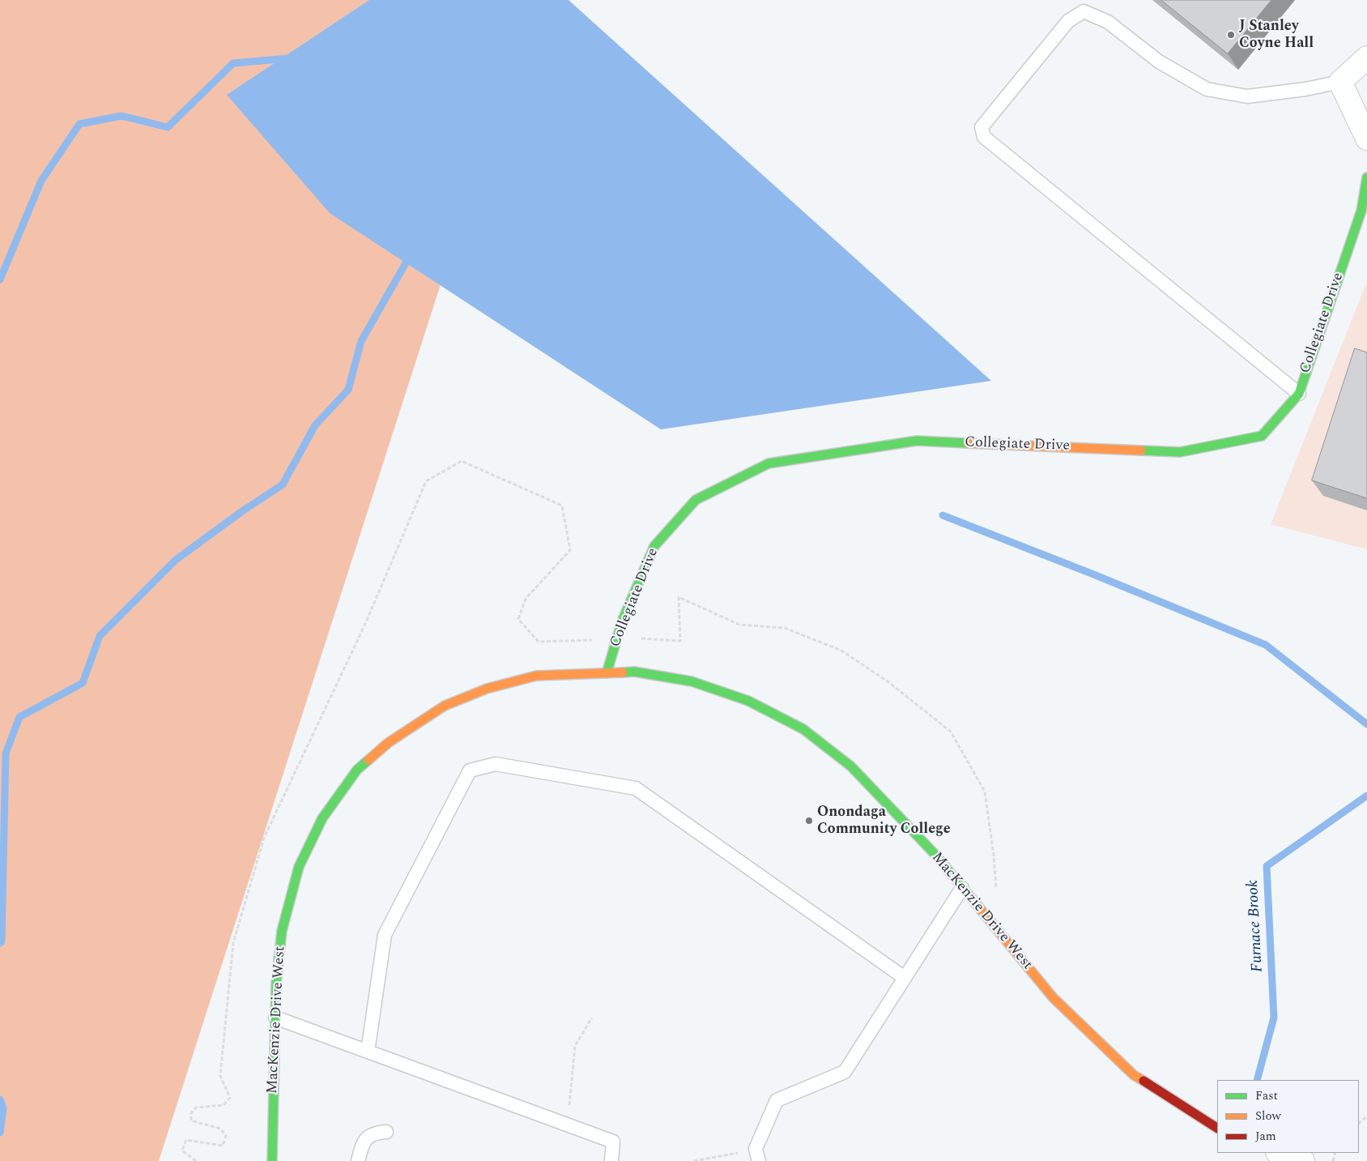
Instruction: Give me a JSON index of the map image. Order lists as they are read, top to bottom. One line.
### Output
{"streets":{"street":["Collegiate Drive","MacKenzie Drive West"]},"crossings":[["Collegiate Drive","MacKenzie Drive West"]],"water":["Furnace Brook"],"places":["J Stanley Coyne Hall","Onondaga Community College"],"legend":["Fast","Slow","Jam"]}
